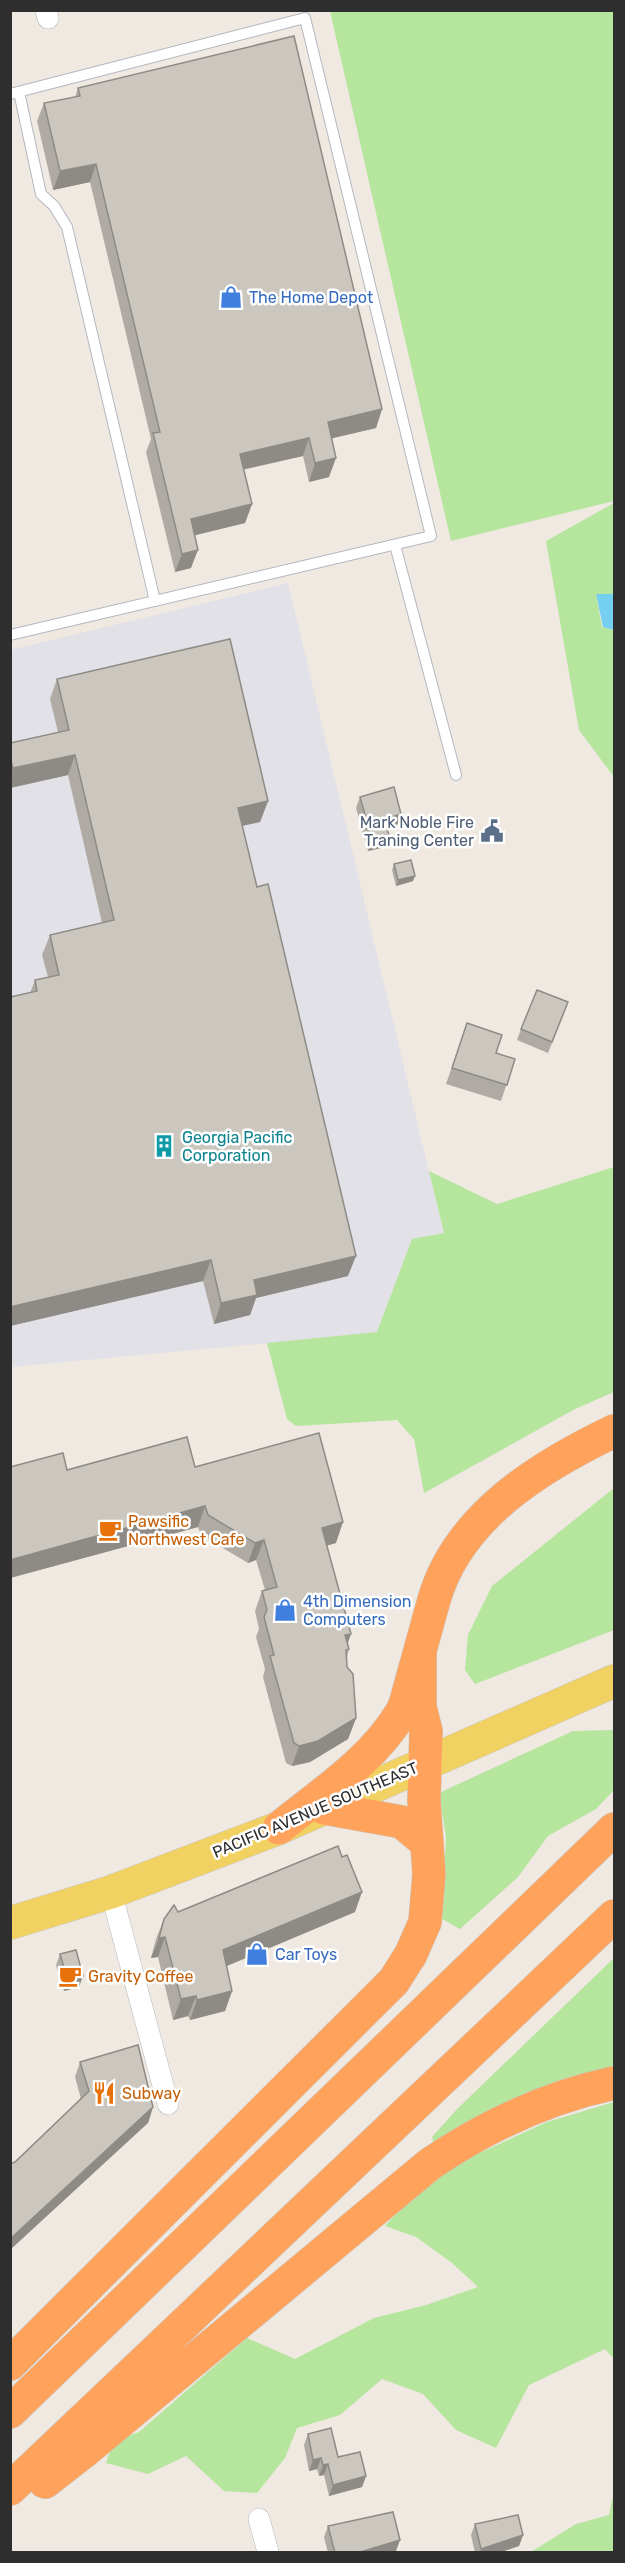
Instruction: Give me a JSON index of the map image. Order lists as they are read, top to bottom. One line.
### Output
{"streets":{"main road":["PACIFIC AVENUE SOUTHEAST"]},"places":{"shop":["The Home Depot","4th Dimension Computers","Car Toys"],"public building":["Mark Noble Fire Traning Center"],"building":["Georgia Pacific Corporation"],"cafe":["Pawsific Northwest Cafe","Gravity Coffee"],"restaurant":["Subway"]}}
